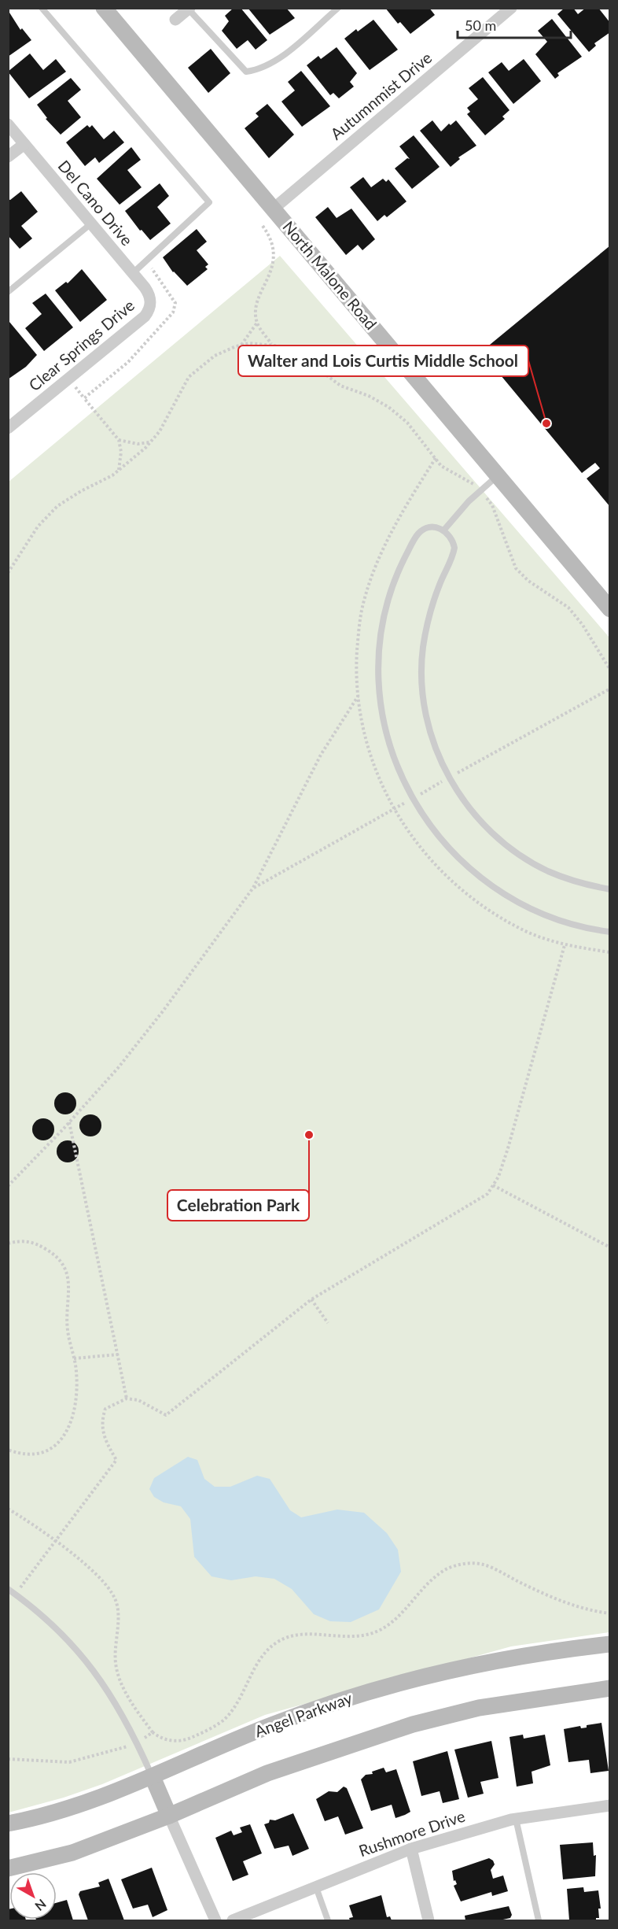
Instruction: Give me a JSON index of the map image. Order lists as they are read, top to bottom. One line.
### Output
{"streets":{"main road":["North Malone Road","Angel Parkway"],"street":["Autumnmist Drive","Del Cano Drive","Clear Springs Drive","Rushmore Drive"]},"crossings":[["Autumnmist Drive","North Malone Road"],["Del Cano Drive","Clear Springs Drive"]],"places":["Walter and Lois Curtis Middle School","Celebration Park"],"scale_bar":"50 m","north":"bottom right"}
